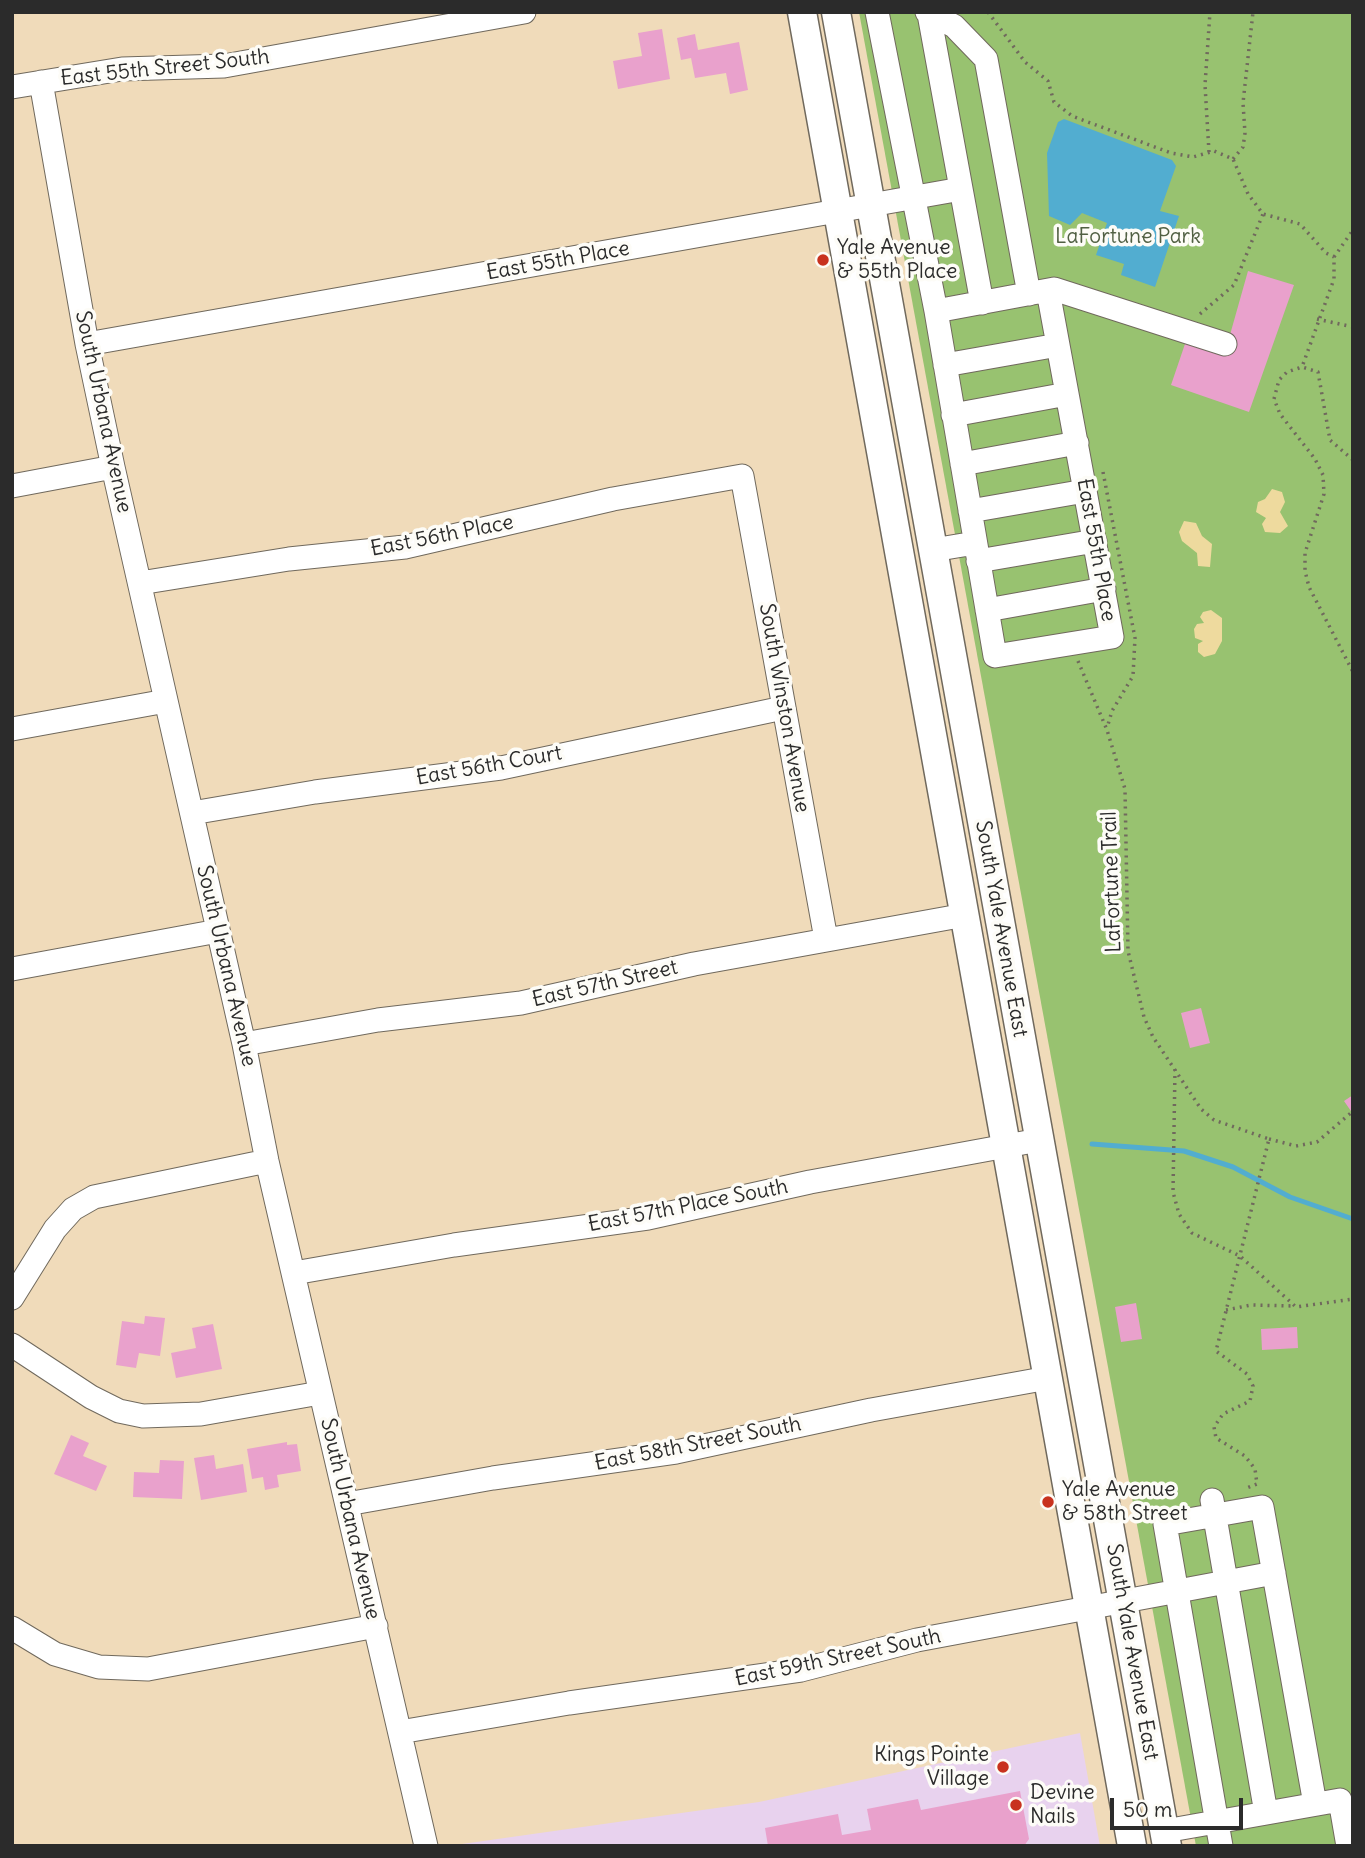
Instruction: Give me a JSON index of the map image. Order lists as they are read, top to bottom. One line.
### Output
{"streets":{"main road":["South Yale Avenue East"],"street":["East 55th Street South","East 55th Place","South Urbana Avenue","East 56th Place","South Winston Avenue","East 56th Court","East 57th Street","East 57th Place South","East 58th Street South","East 59th Street South"],"path":["LaFortune Trail"]},"crossings":[["East 55th Street South","South Urbana Avenue"],["East 55th Place","South Urbana Avenue"],["East 55th Place","South Yale Avenue East"],["South Urbana Avenue","East 56th Place"],["South Urbana Avenue","East 56th Court"],["South Urbana Avenue","East 57th Street"],["South Urbana Avenue","East 57th Place South"],["South Urbana Avenue","East 58th Street South"],["South Urbana Avenue","East 59th Street South"],["East 56th Place","South Winston Avenue"],["South Winston Avenue","East 56th Court"],["South Winston Avenue","East 57th Street"],["South Yale Avenue East","East 57th Street"],["South Yale Avenue East","East 57th Place South"],["South Yale Avenue East","East 58th Street South"],["South Yale Avenue East","East 59th Street South"]],"parks":["LaFortune Park"],"places":["Yale Avenue & 55th Place","Yale Avenue & 58th Street","Kings Pointe Village","Devine Nails"],"scale_bar":"50 m"}
